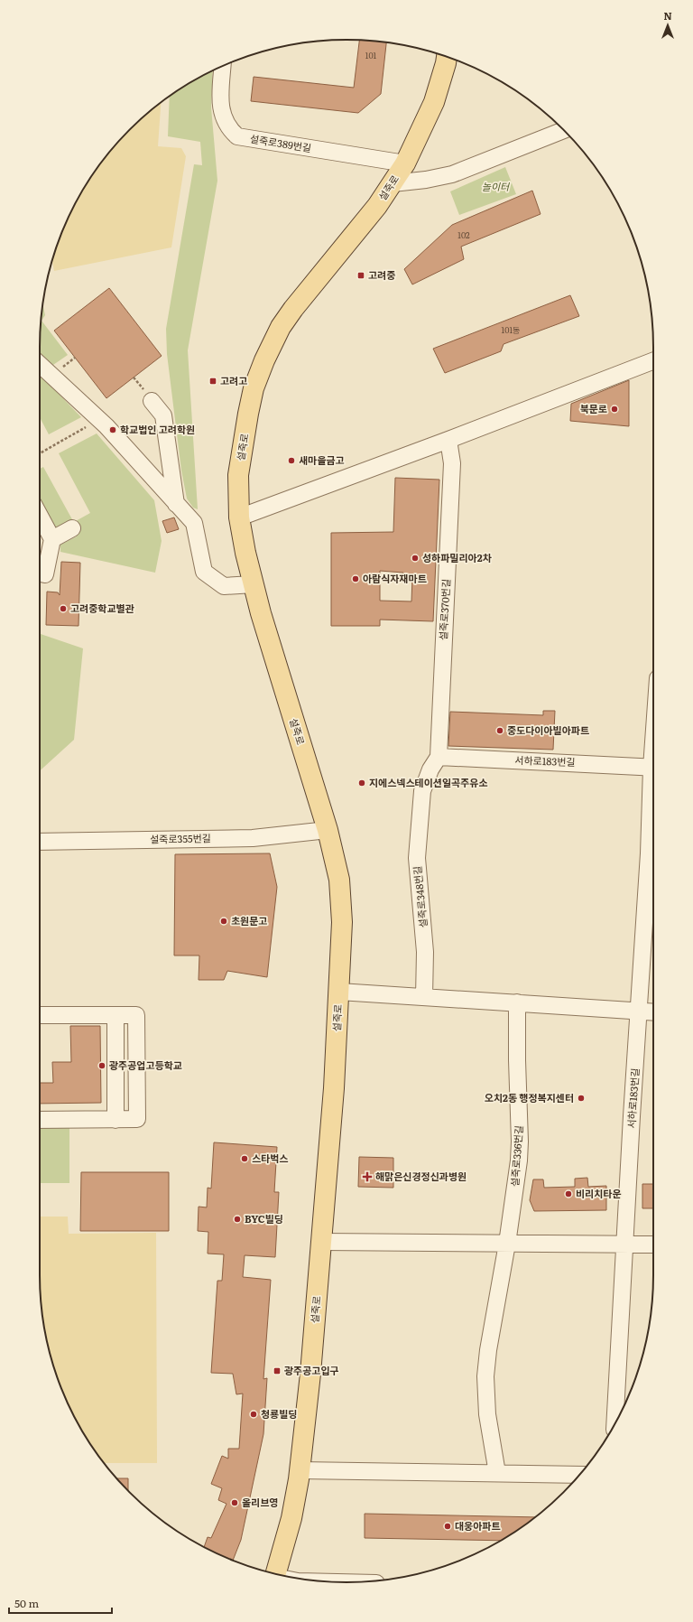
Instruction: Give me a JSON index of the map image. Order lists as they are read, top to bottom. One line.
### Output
{"streets":{"main road":["설죽로"],"street":["설죽로389번길","설죽로370번길","서하로183번길","설죽로355번길","설죽로348번길","설죽로336번길"]},"crossings":[["설죽로389번길","설죽로"],["설죽로","설죽로355번길"],["설죽로370번길","서하로183번길"],["설죽로370번길","설죽로348번길"],["서하로183번길","설죽로348번길"]],"parks":["놀이터"],"places":{"transit":["고려중","고려고","광주공고입구"],"other":["북문로","학교법인 고려학원","새마을금고","성하파밀리아2차","아람식자재마트","고려중학교별관","중도다이아빌아파트","지에스넥스테이션일곡주유소","초원문고","광주공업고등학교","오치2동 행정복지센터","스타벅스","비리치타운","BYC빌딩","청룡빌딩","올리브영","대웅아파트"],"health":["해맑은신경정신과병원"]},"house_numbers":["101","102","101동"],"scale_bar":"50 m","north":"top"}
